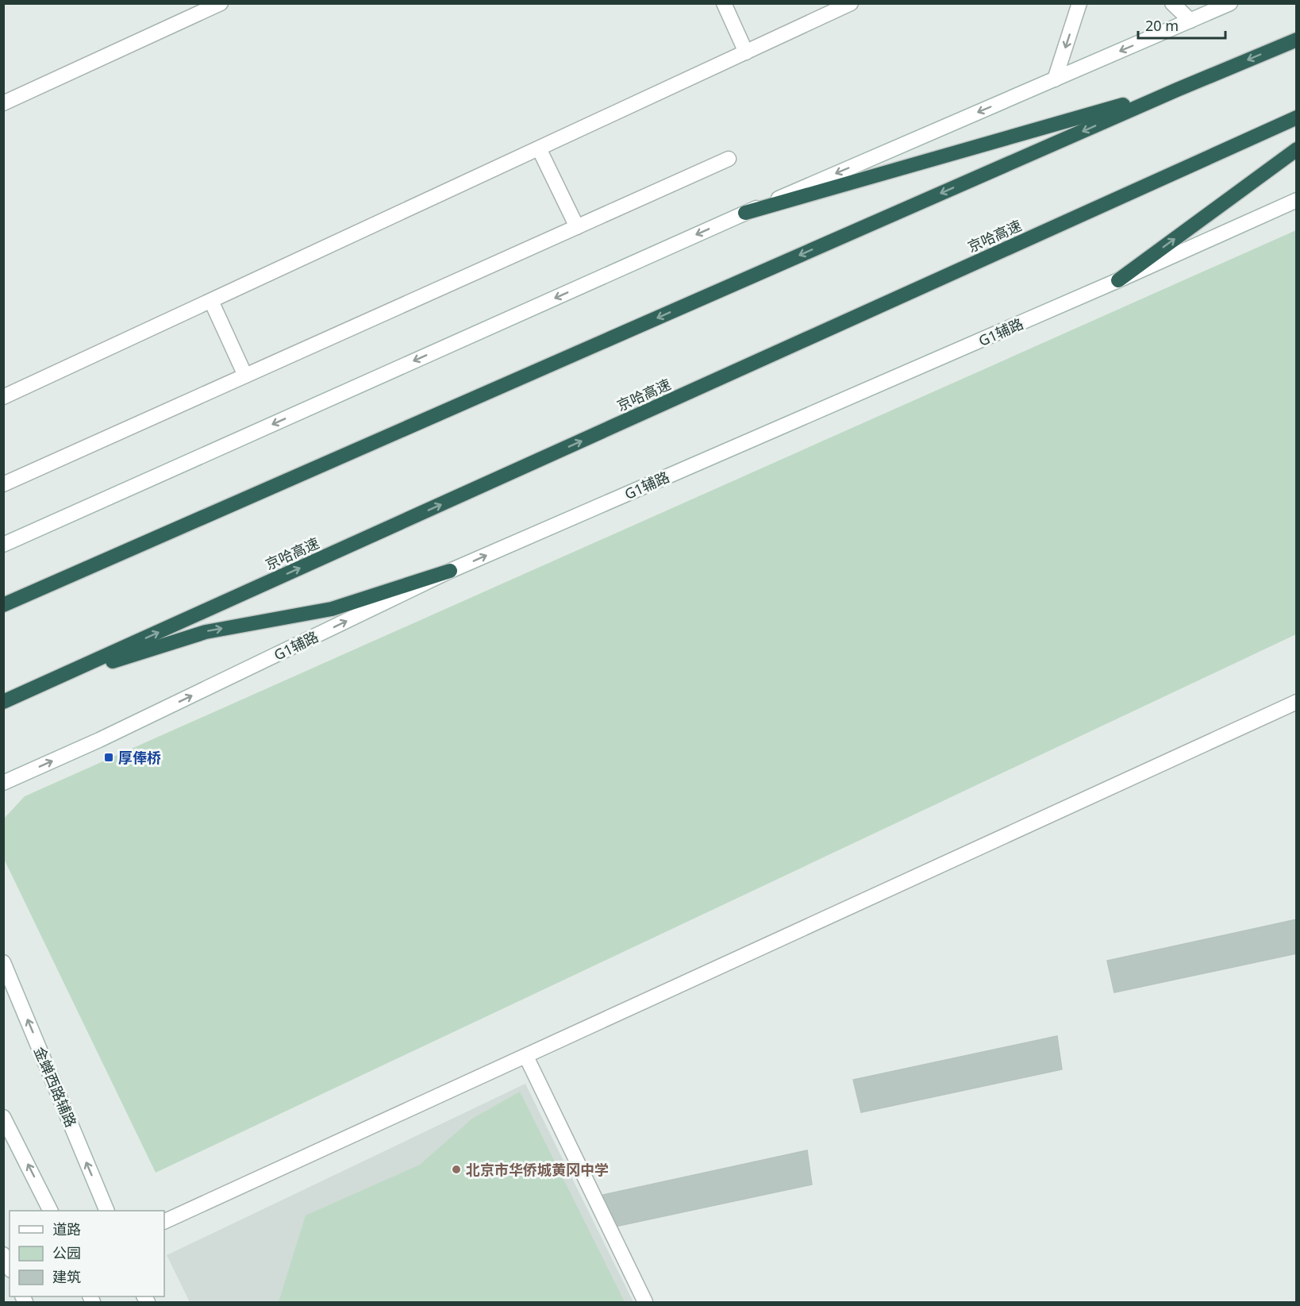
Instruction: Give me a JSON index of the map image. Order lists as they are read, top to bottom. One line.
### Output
{"streets":{"highway":["京哈高速"],"street":["G1辅路","金蝉西路辅路"]},"one_way":["G1辅路"],"places":{"transit":["厚俸桥"],"other":["北京市华侨城黄冈中学"]},"legend":["道路","公园","建筑"],"scale_bar":"20 m"}
